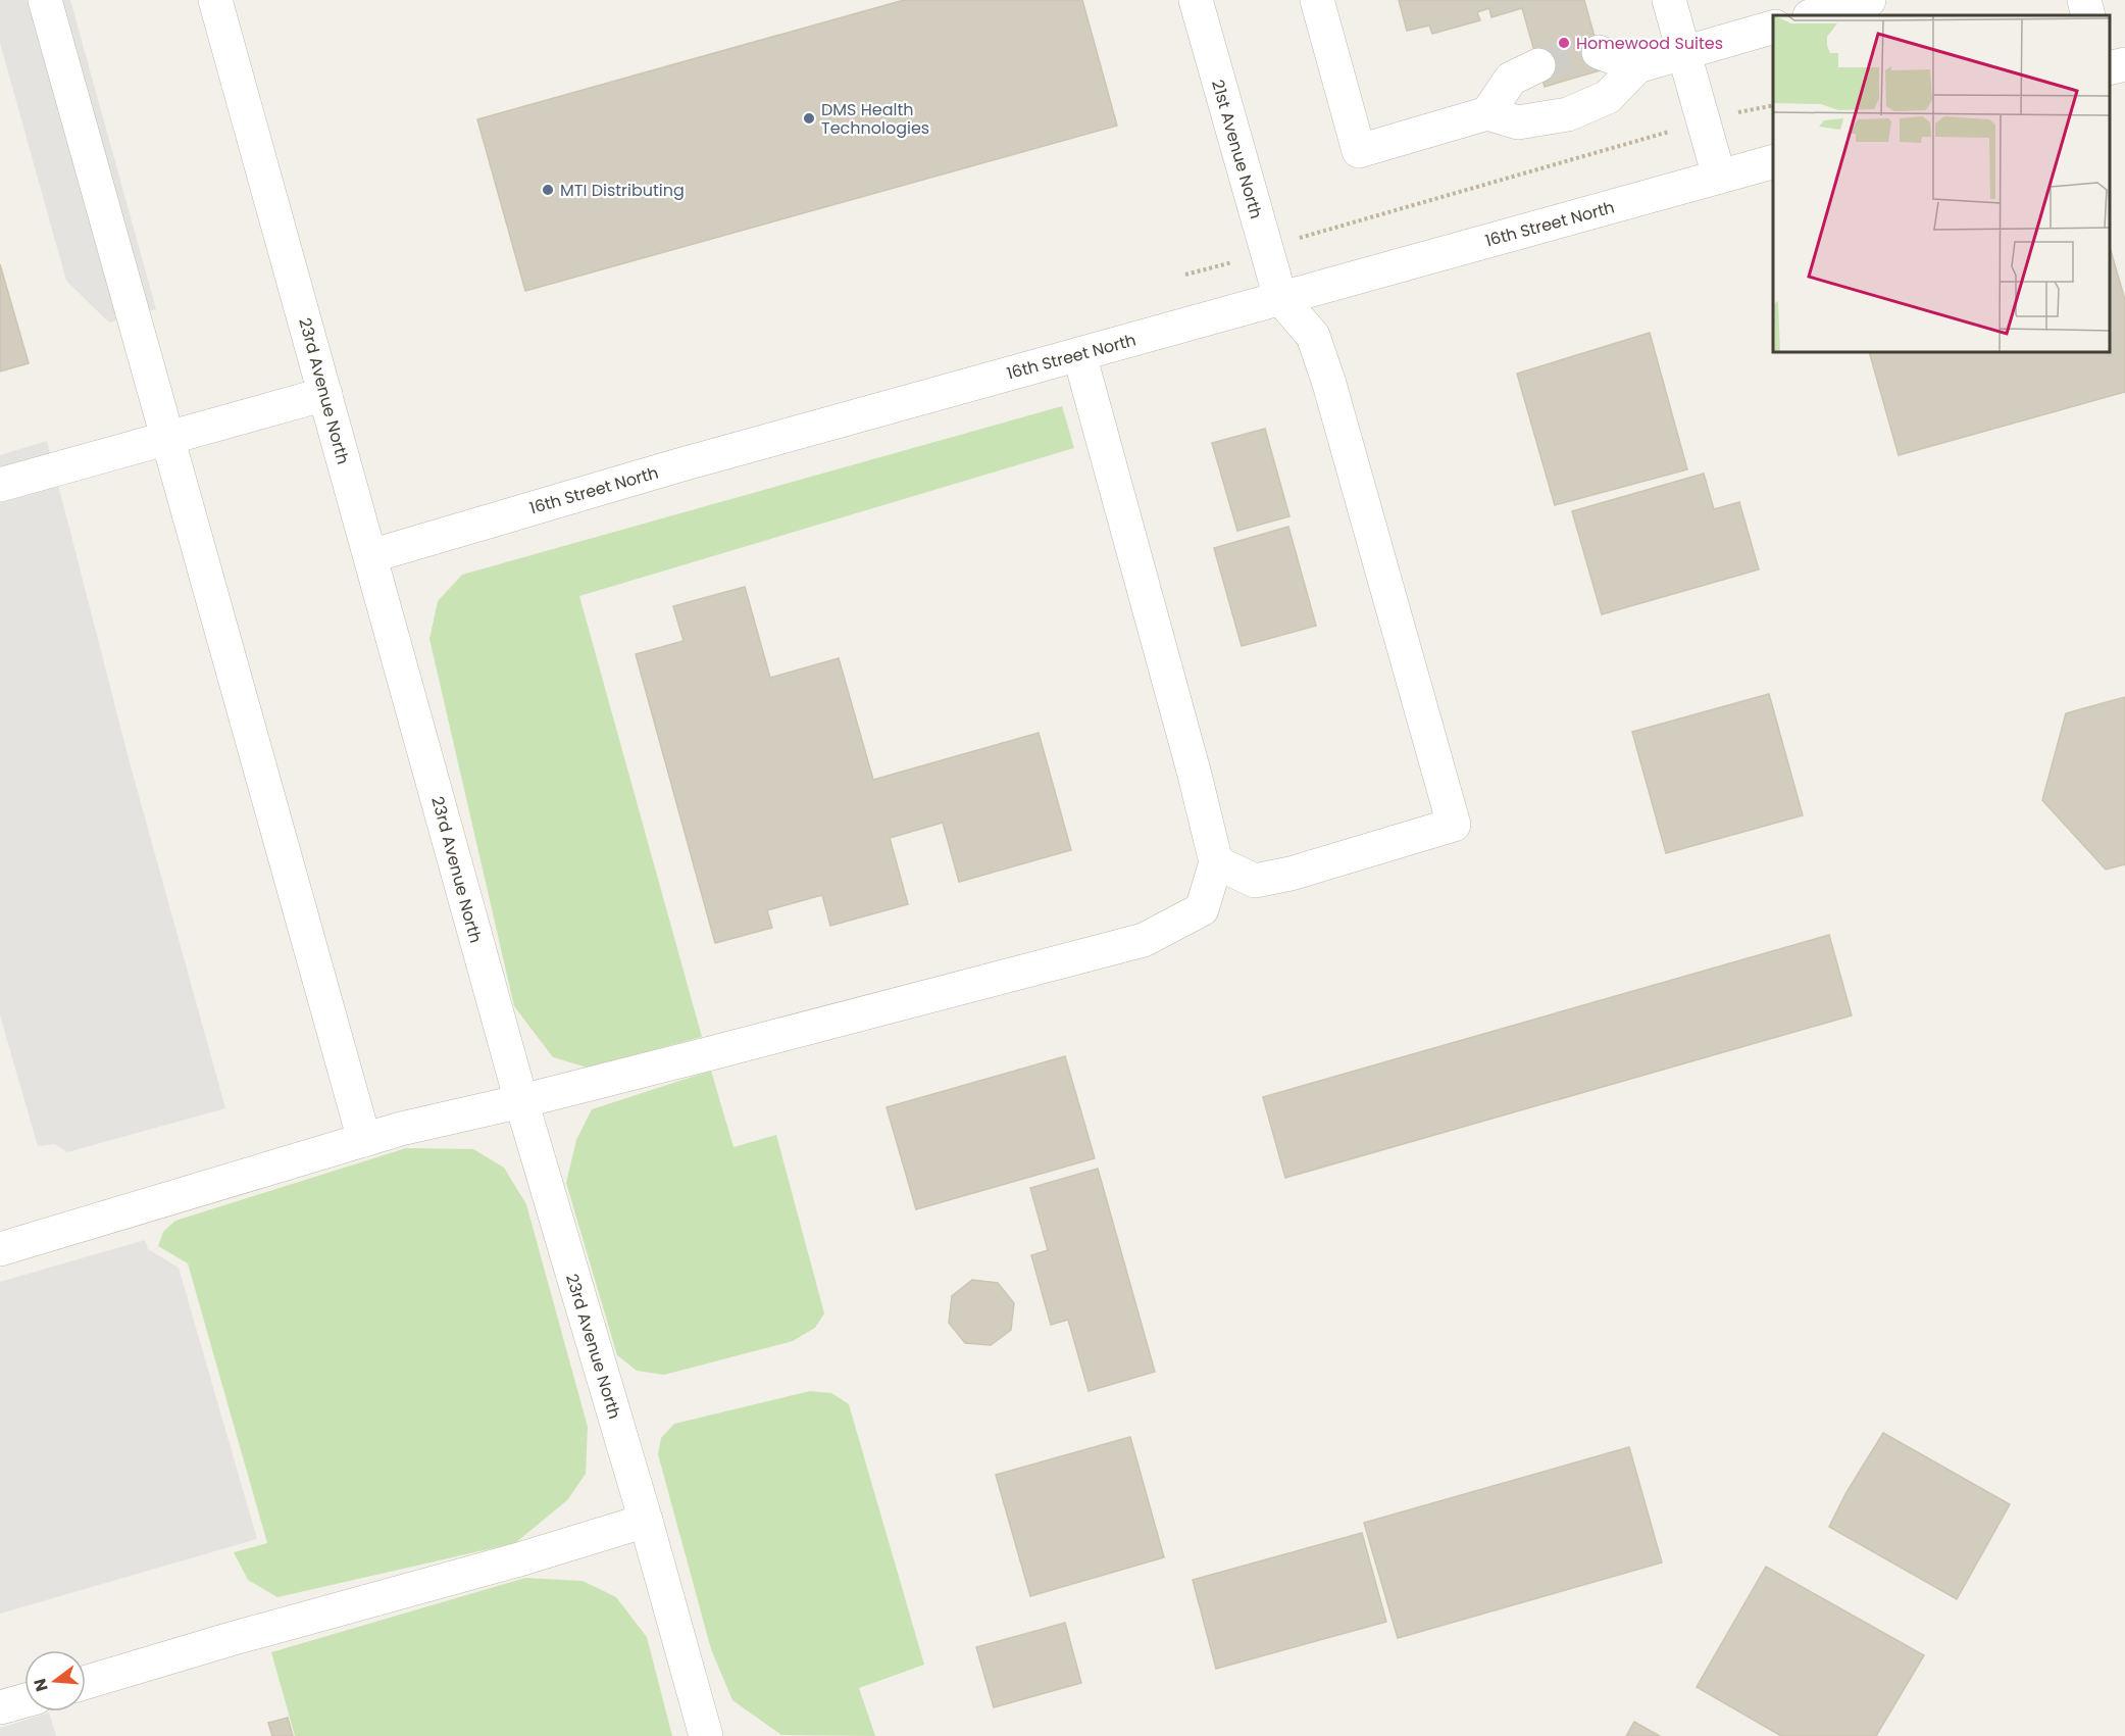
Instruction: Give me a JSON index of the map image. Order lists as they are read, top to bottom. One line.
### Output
{"streets":{"street":["21st Avenue North","16th Street North","23rd Avenue North"]},"crossings":[["21st Avenue North","16th Street North"],["16th Street North","23rd Avenue North"]],"places":["Homewood Suites","DMS Health Technologies","MTI Distributing"],"north":"left"}
